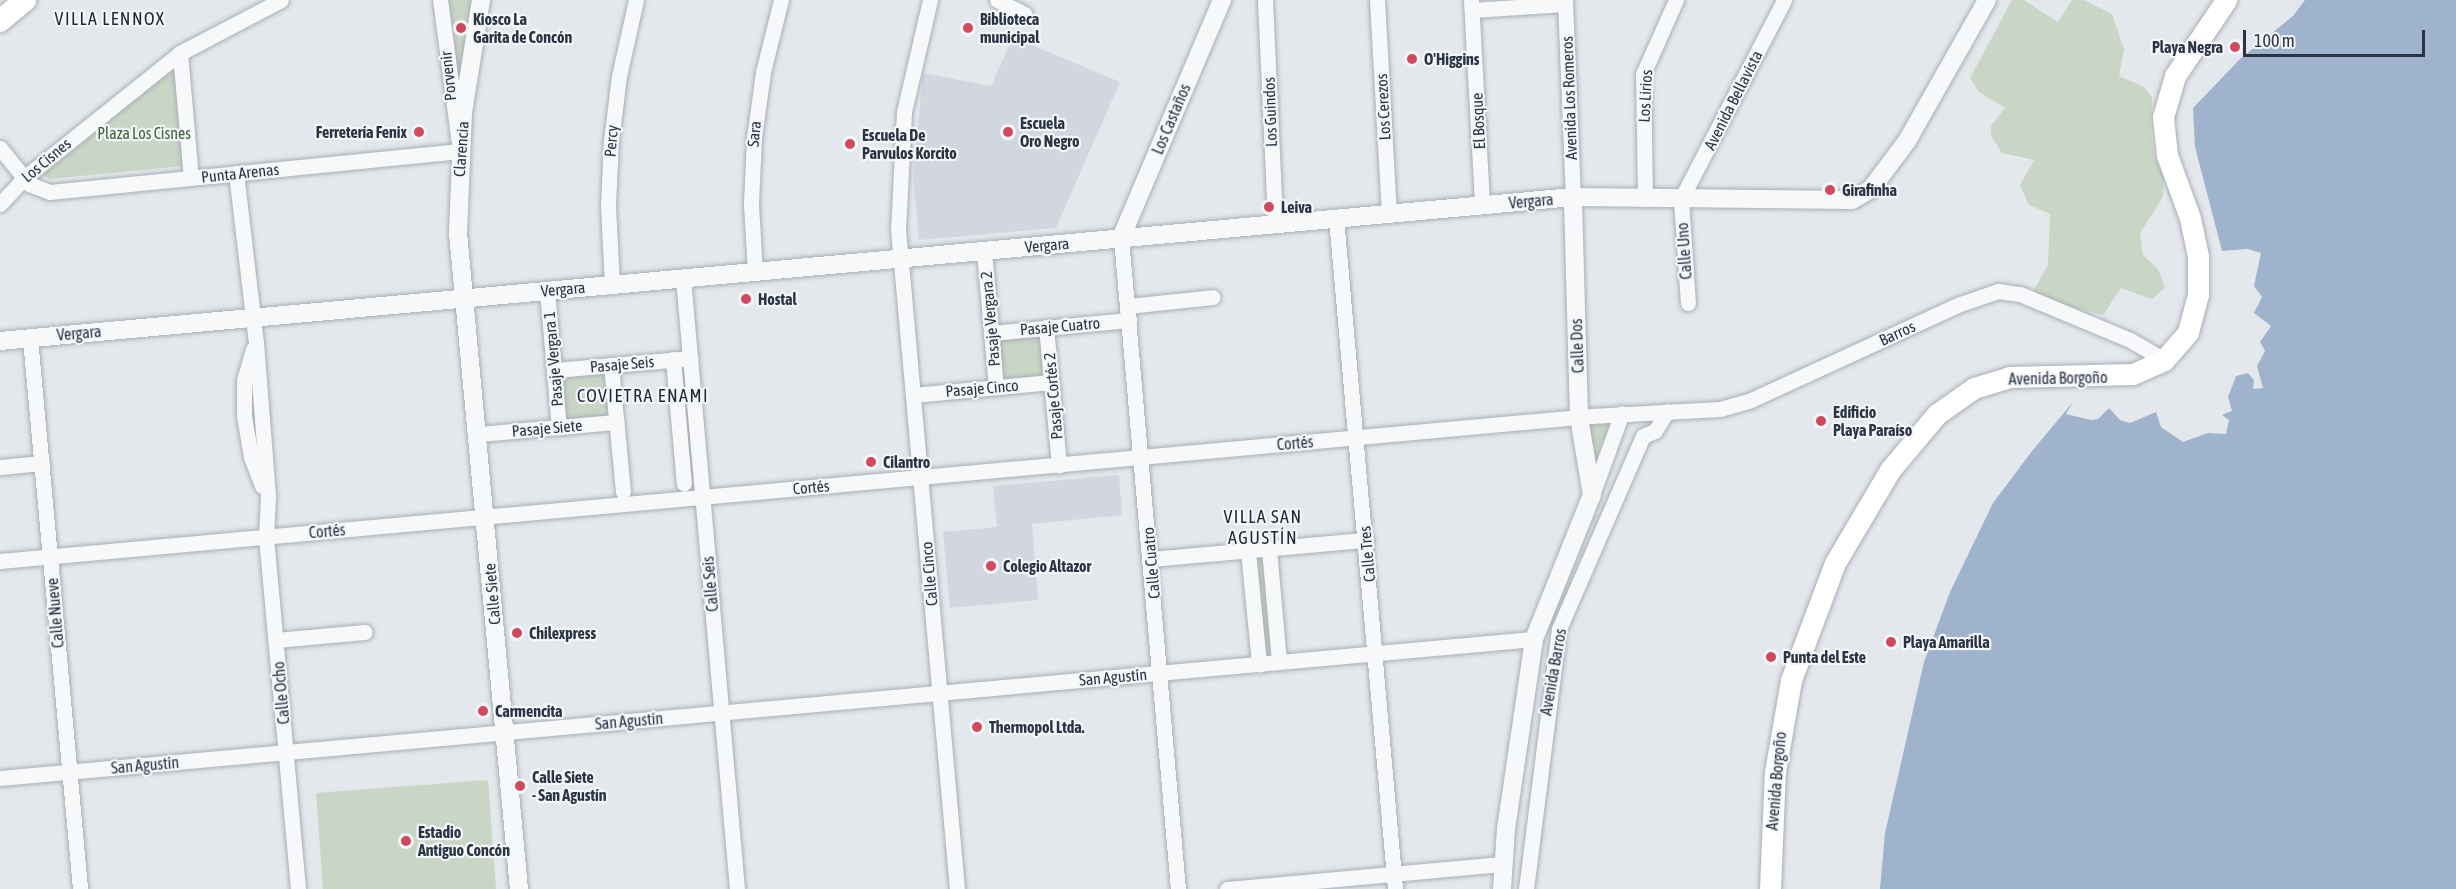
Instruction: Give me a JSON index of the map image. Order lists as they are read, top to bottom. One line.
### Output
{"streets":{"main road":["Avenida Borgoño"],"street":["Porvenir","Los Lirios","Avenida Los Romeros","Avenida Bellavista","Los Cerezos","Los Guindos","Los Castaños","El Bosque","Sara","Percy","Clarencia","Los Cisnes","Punta Arenas","Vergara","Calle Uno","Pasaje Vergara 2","Pasaje Cuatro","Barros","Calle Dos","Pasaje Vergara 1","Pasaje Seis","Pasaje Cinco","Pasaje Cortés 2","Pasaje Siete","Cortés","Calle Tres","Calle Cuatro","Calle Cinco","Calle Seis","Calle Siete","Calle Nueve","Avenida Barros","San Agustín","Calle Ocho"]},"crossings":[["Porvenir","Clarencia"],["Porvenir","Punta Arenas"],["Los Lirios","Vergara"],["Avenida Los Romeros","Vergara"],["Avenida Los Romeros","Calle Dos"],["Avenida Bellavista","Vergara"],["Avenida Bellavista","Calle Uno"],["Los Cerezos","Vergara"],["Los Guindos","Vergara"],["Los Castaños","Vergara"],["Los Castaños","Calle Cuatro"],["El Bosque","Vergara"],["Sara","Vergara"],["Percy","Vergara"],["Clarencia","Punta Arenas"],["Clarencia","Vergara"],["Clarencia","Calle Siete"],["Los Cisnes","Punta Arenas"],["Punta Arenas","Calle Ocho"],["Vergara","Calle Uno"],["Vergara","Pasaje Vergara 2"],["Vergara","Calle Dos"],["Vergara","Pasaje Vergara 1"],["Vergara","Calle Tres"],["Vergara","Calle Cuatro"],["Vergara","Calle Cinco"],["Vergara","Calle Seis"],["Vergara","Calle Siete"],["Vergara","Calle Nueve"],["Vergara","Calle Ocho"],["Pasaje Vergara 2","Pasaje Cuatro"],["Pasaje Vergara 2","Pasaje Cinco"],["Pasaje Cuatro","Pasaje Cortés 2"],["Pasaje Cuatro","Calle Cuatro"],["Barros","Avenida Borgoño"],["Barros","Cortés"],["Barros","Avenida Barros"],["Calle Dos","Cortés"],["Calle Dos","Avenida Barros"],["Pasaje Vergara 1","Pasaje Seis"],["Pasaje Vergara 1","Pasaje Siete"],["Pasaje Seis","Calle Seis"],["Pasaje Cinco","Pasaje Cortés 2"],["Pasaje Cinco","Calle Cinco"],["Pasaje Cortés 2","Cortés"],["Pasaje Siete","Calle Siete"],["Cortés","Calle Tres"],["Cortés","Calle Cuatro"],["Cortés","Calle Cinco"],["Cortés","Calle Seis"],["Cortés","Calle Siete"],["Cortés","Calle Nueve"],["Cortés","Avenida Barros"],["Cortés","Calle Ocho"],["Calle Tres","San Agustín"],["Calle Cuatro","San Agustín"],["Calle Cinco","San Agustín"],["Calle Seis","San Agustín"],["Calle Siete","San Agustín"],["Calle Nueve","San Agustín"],["Avenida Barros","San Agustín"],["San Agustín","Calle Ocho"]],"districts":["VILLA LENNOX","COVIETRA ENAMI","VILLA SAN AGUSTÍN"],"parks":["Plaza Los Cisnes"],"places":["Kiosco La Garita de Concón","Biblioteca municipal","Playa Negra","O'Higgins","Ferretería Fenix","Escuela Oro Negro","Escuela De Parvulos Korcito","Girafinha","Leiva","Hostal","Edificio Playa Paraíso","Cilantro","Colegio Altazor","Chilexpress","Playa Amarilla","Punta del Este","Carmencita","Thermopol Ltda.","Calle Siete - San Agustín","Estadio Antiguo Concón"],"scale_bar":"100 m"}
